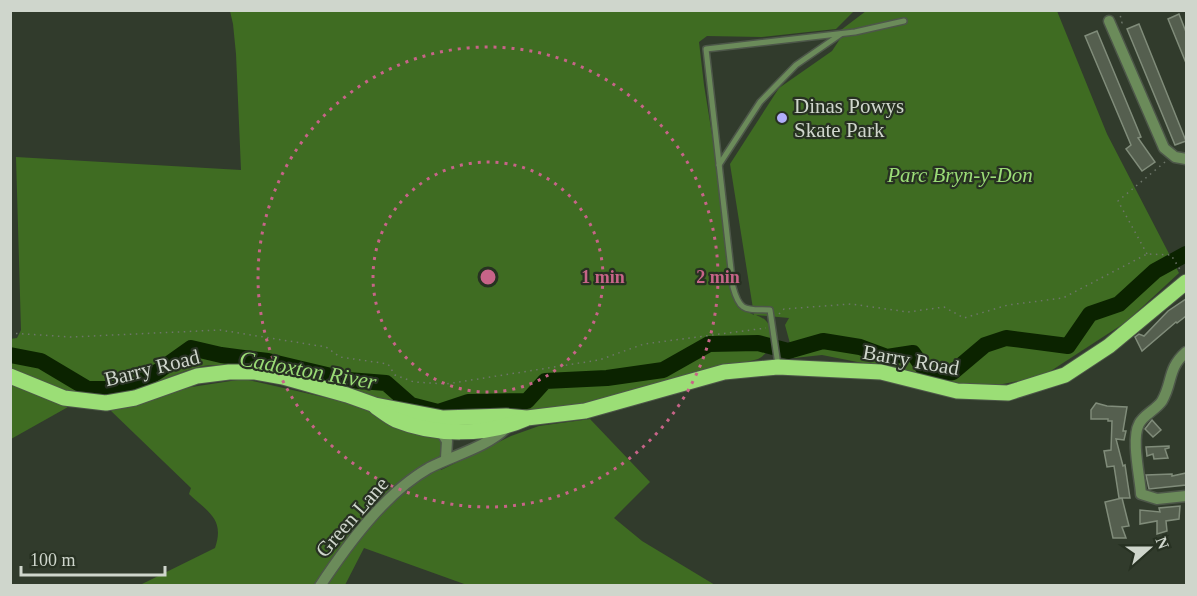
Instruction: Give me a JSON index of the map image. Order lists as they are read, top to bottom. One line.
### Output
{"streets":{"main road":["Barry Road"],"street":["Green Lane"]},"crossings":[["Barry Road","Green Lane"]],"water":["Cadoxton River"],"parks":["Parc Bryn-y-Don"],"places":["Dinas Powys Skate Park"],"scale_bar":"100 m","north":"right","rings":["1 min","2 min"]}
